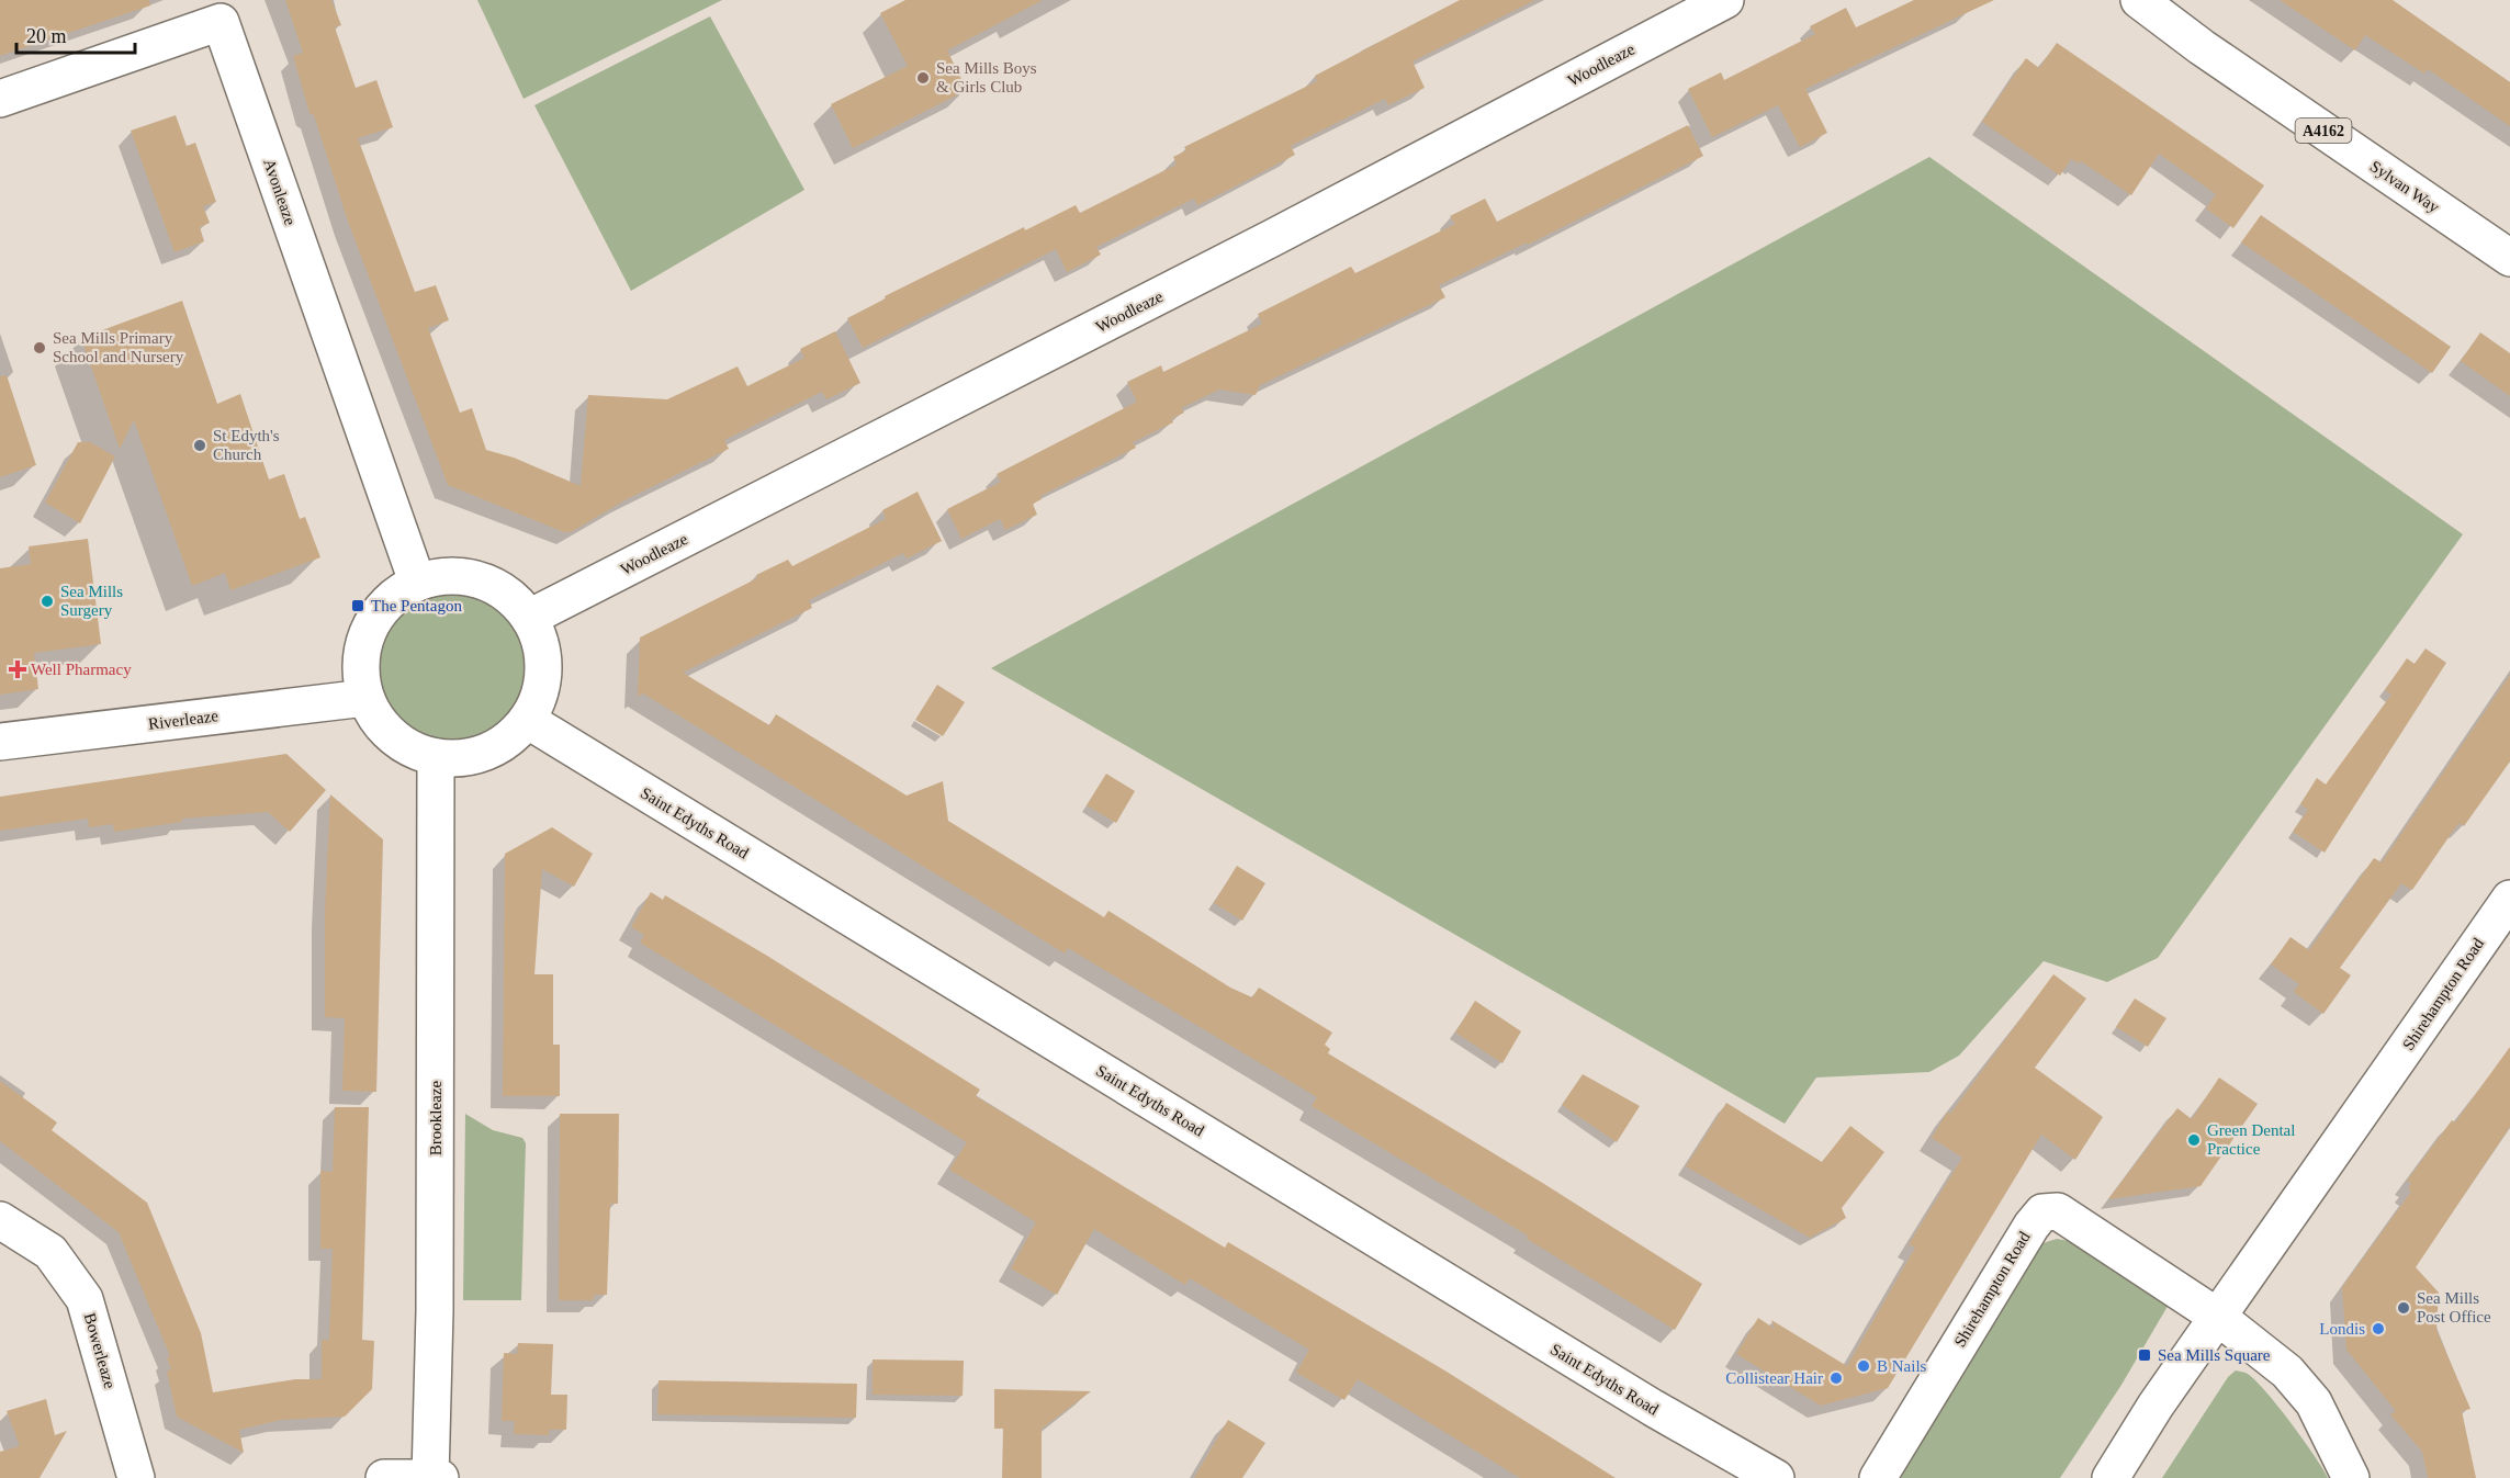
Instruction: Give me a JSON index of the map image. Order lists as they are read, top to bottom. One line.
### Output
{"streets":{"street":["Woodleaze","A4162","Sylvan Way","Avonleaze","Riverleaze","Saint Edyths Road","Shirehampton Road","Brookleaze","Bowerleaze"]},"crossings":[["Woodleaze","Avonleaze"],["Woodleaze","Riverleaze"],["Woodleaze","Saint Edyths Road"],["Woodleaze","Brookleaze"],["Avonleaze","Riverleaze"],["Avonleaze","Saint Edyths Road"],["Avonleaze","Brookleaze"],["Riverleaze","Saint Edyths Road"],["Riverleaze","Brookleaze"],["Saint Edyths Road","Brookleaze"]],"places":{"other":["Sea Mills Boys & Girls Club","Sea Mills Primary School and Nursery","St Edyth's Church","Sea Mills Surgery","Green Dental Practice","Sea Mills Post Office","Londis","B Nails","Collistear Hair"],"transit":["The Pentagon","Sea Mills Square"],"health":["Well Pharmacy"]},"scale_bar":"20 m"}
